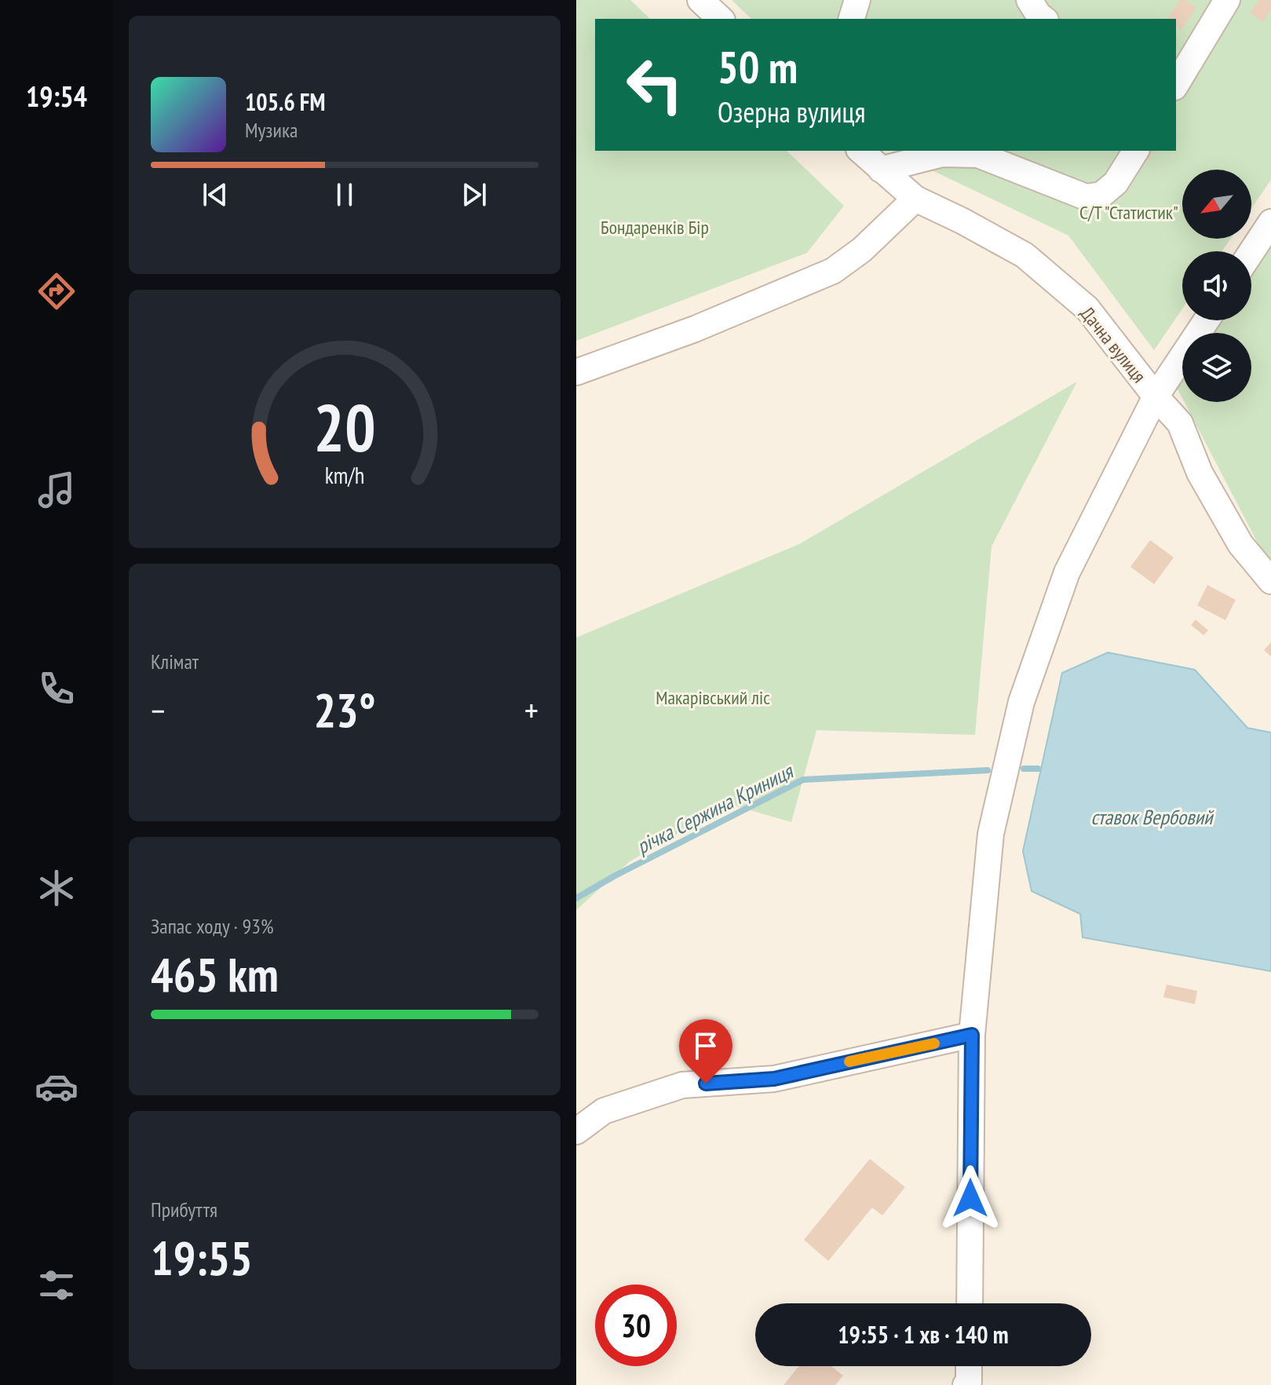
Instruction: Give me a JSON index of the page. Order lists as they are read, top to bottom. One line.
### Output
{"streets":{"street":["Дачна вулиця"]},"water":["річка Сержина Криниця","ставок Вербовий"],"parks":["С/Т \"Статистик\"","Бондаренків Бір","Макарівський ліс"],"north":"bottom left","page":{"tabs":"19:54","turn":["50 m","Озерна вулиця"],"song":["105.6 FM","Музика"],"tile":["Клімат",["Запас ходу · 93%","465 km"],["Прибуття","19:55"]],"heat":["−","23°","+"],"limit":"30","trip":"19:55 · 1 хв · 140 m","gauge":["20","km/h"]}}
